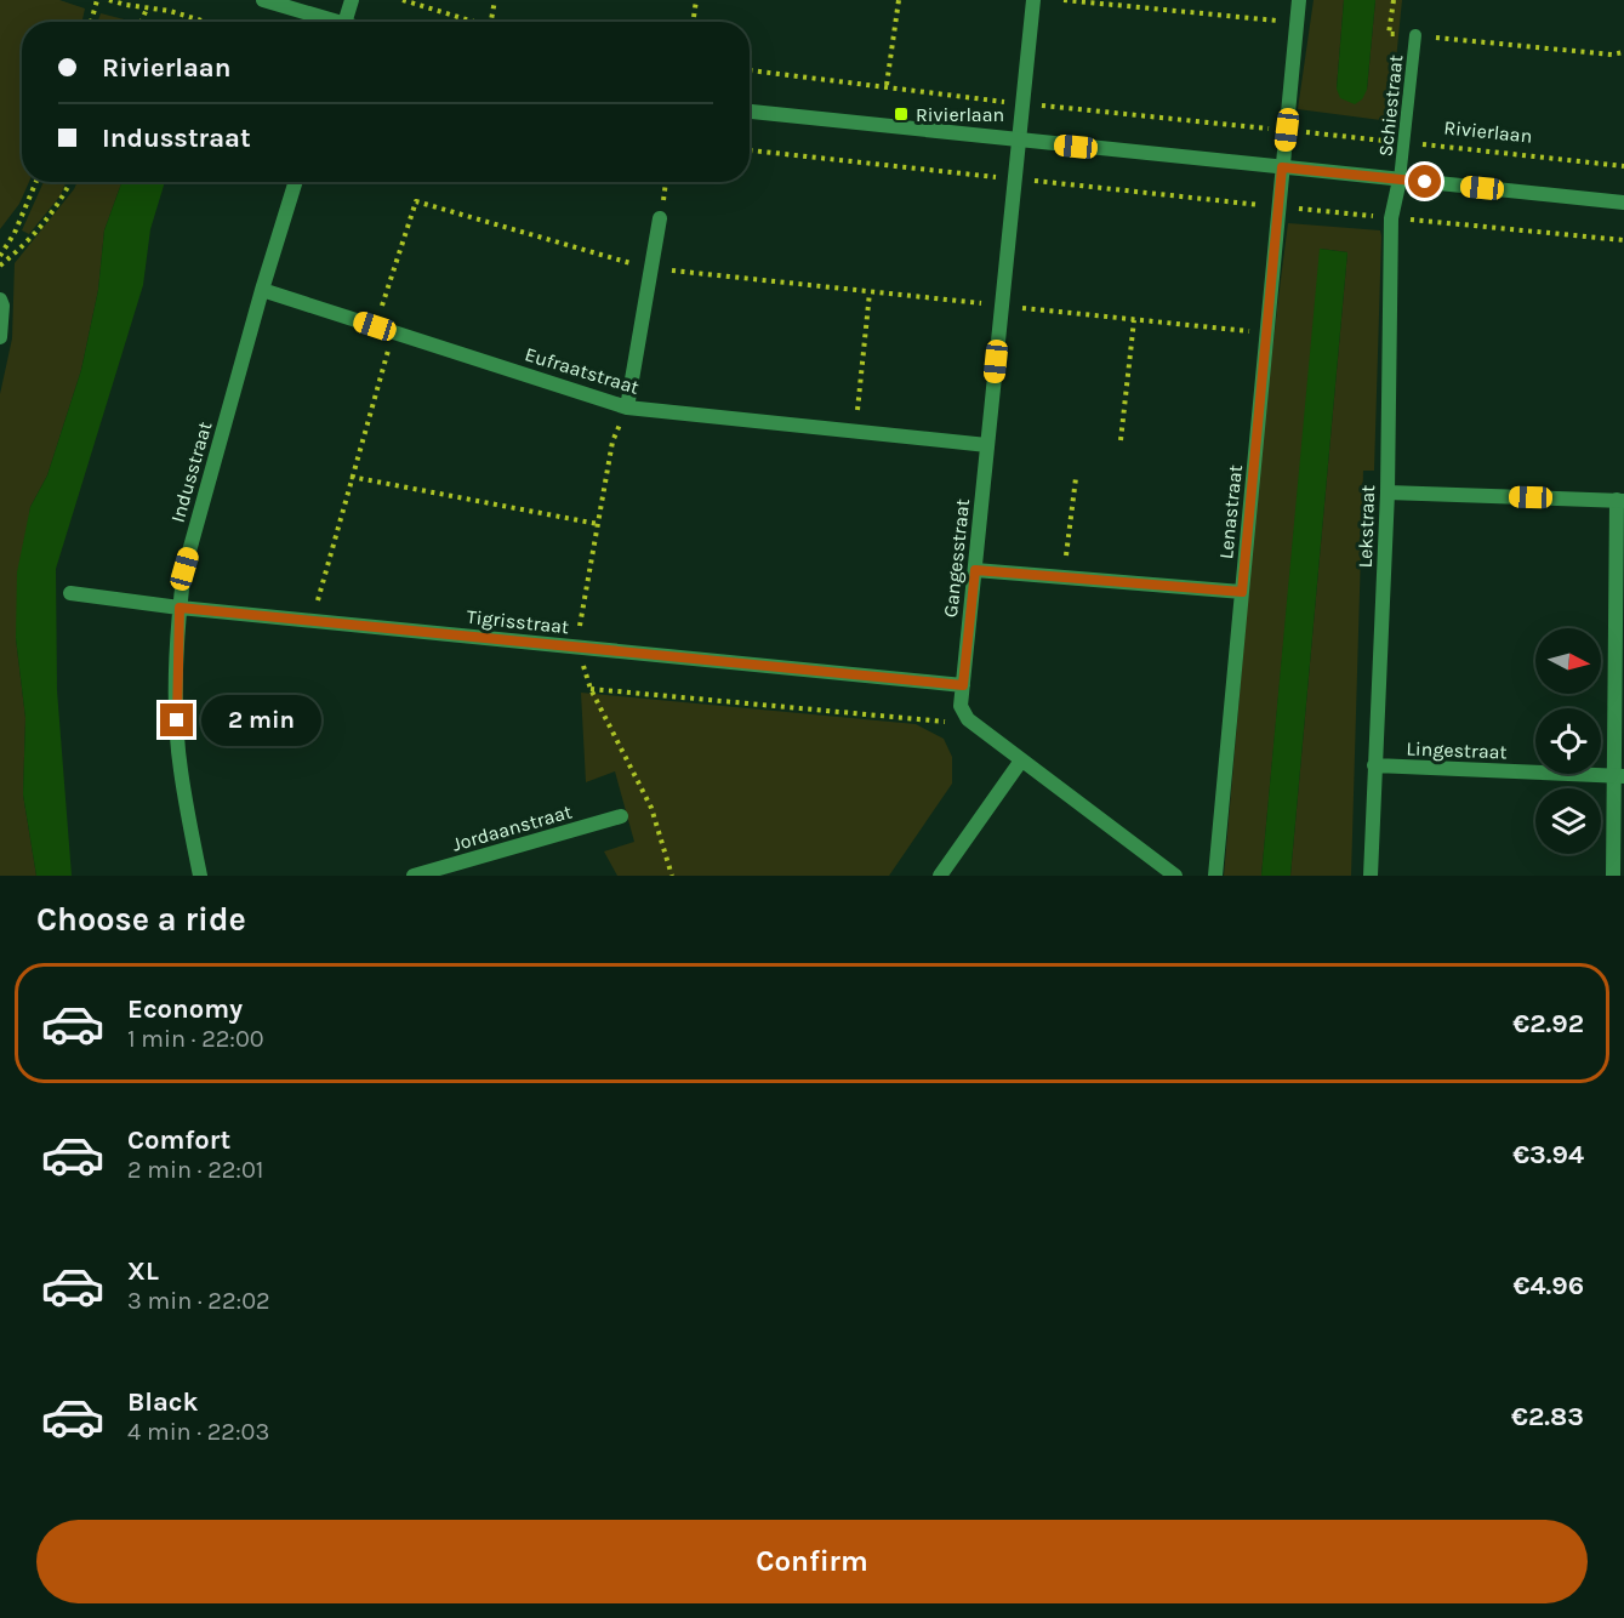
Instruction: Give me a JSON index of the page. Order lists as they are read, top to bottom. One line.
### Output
{"streets":{"street":["Eufraatstraat","Indusstraat","Lenastraat","Lekstraat","Gangesstraat","Tigrisstraat","Lingestraat","Jordaanstraat"],"lane":["Schiestraat"],"path":["Rivierlaan"]},"crossings":[["Schiestraat","Rivierlaan"],["Schiestraat","Lekstraat"],["Rivierlaan","Lenastraat"],["Rivierlaan","Gangesstraat"],["Eufraatstraat","Indusstraat"],["Eufraatstraat","Gangesstraat"],["Indusstraat","Tigrisstraat"],["Lekstraat","Lingestraat"],["Gangesstraat","Tigrisstraat"]],"places":{"transit":["Rivierlaan"]},"north":"right","page":{"banner":["Rivierlaan","Indusstraat"],"bubble":"2 min","heading":"Choose a ride","list":[{"name":"Economy","note":"1 min · 22:00","value":"€2.92"},{"name":"Comfort","note":"2 min · 22:01","value":"€3.94"},{"name":"XL","note":"3 min · 22:02","value":"€4.96"},{"name":"Black","note":"4 min · 22:03","value":"€2.83"}],"buttons":"Confirm"}}
